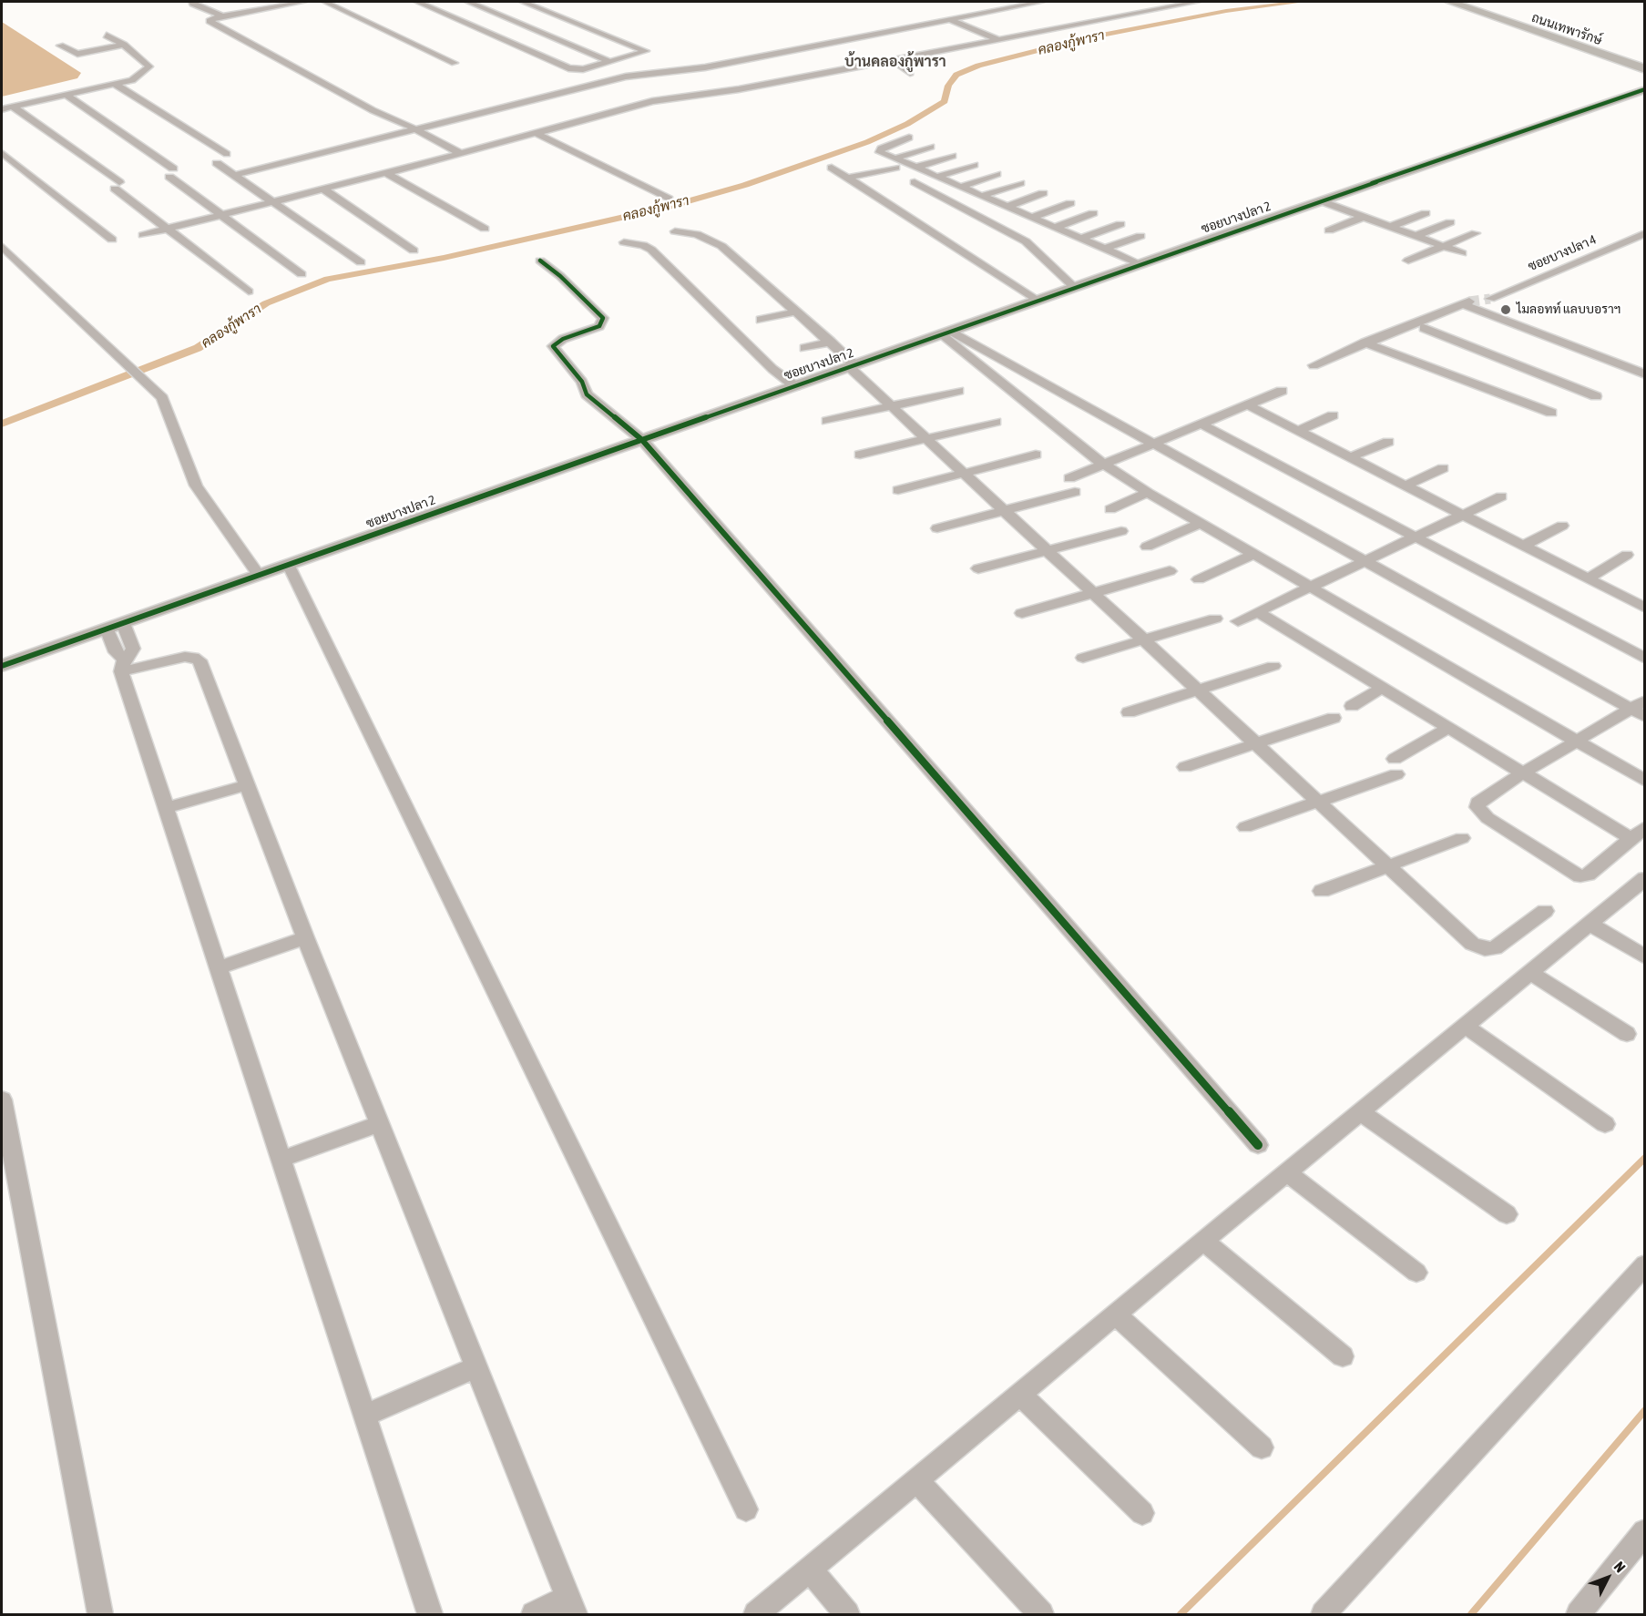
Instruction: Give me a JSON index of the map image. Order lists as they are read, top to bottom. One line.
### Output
{"streets":{"main road":["ถนนเทพารักษ์"],"street":["ซอยบางปลา 2","ซอยบางปลา 4"]},"districts":["บ้านคลองกู้พารา"],"water":["คลองกู้พารา"],"places":["ไมลอทท์ แลบบอราฯ"],"north":"top right"}
